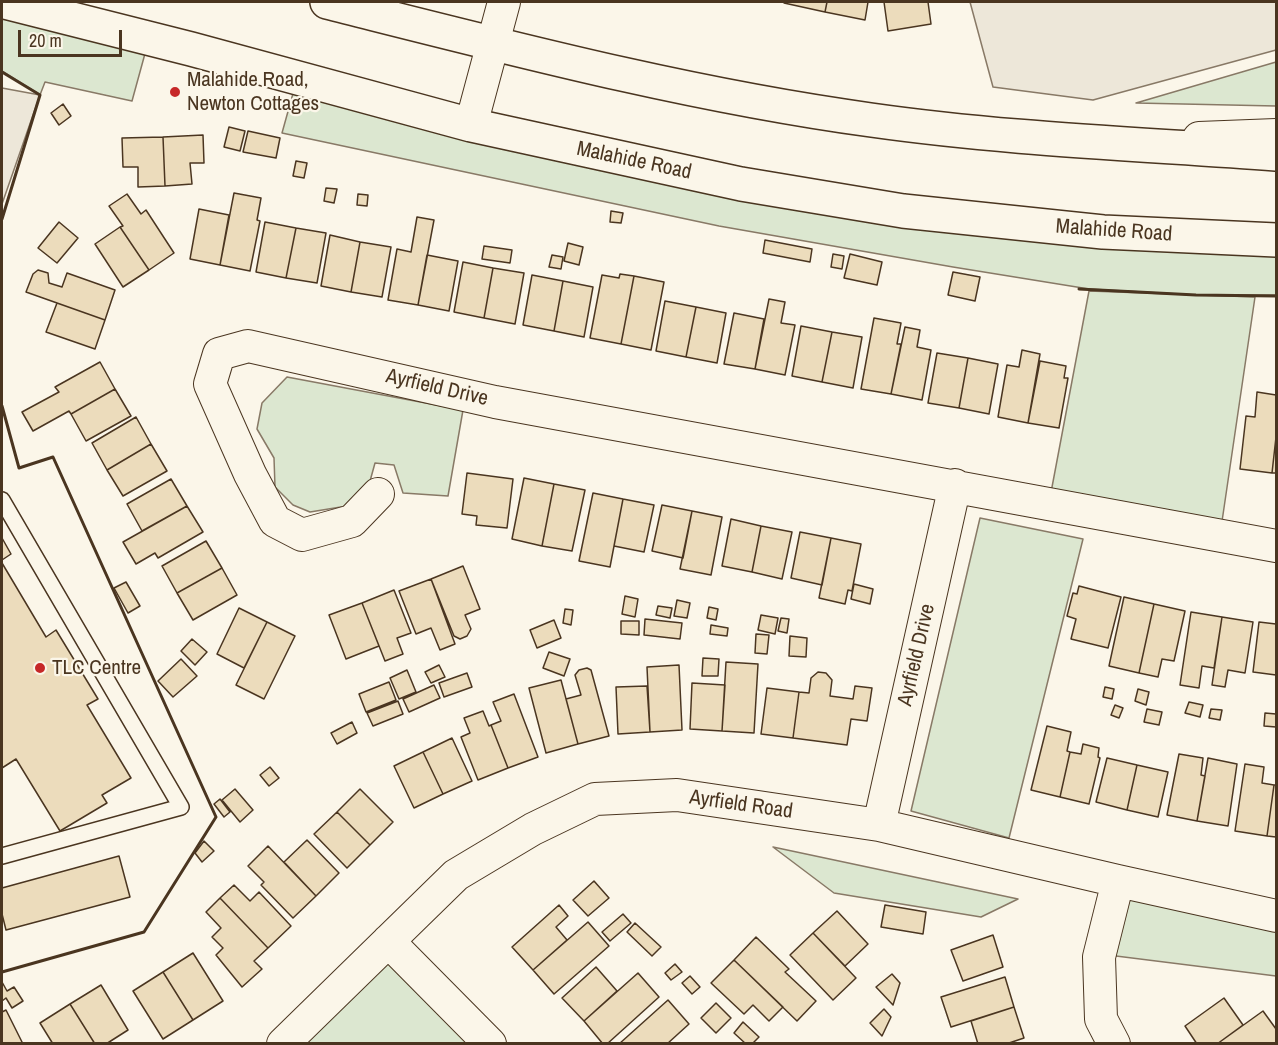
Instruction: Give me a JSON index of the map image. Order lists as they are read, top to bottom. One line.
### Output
{"streets":{"main road":["Malahide Road"],"street":["Ayrfield Drive","Ayrfield Road"]},"crossings":[["Ayrfield Drive","Ayrfield Road"]],"places":["Malahide Road, Newton Cottages","TLC Centre"],"scale_bar":"20 m"}
